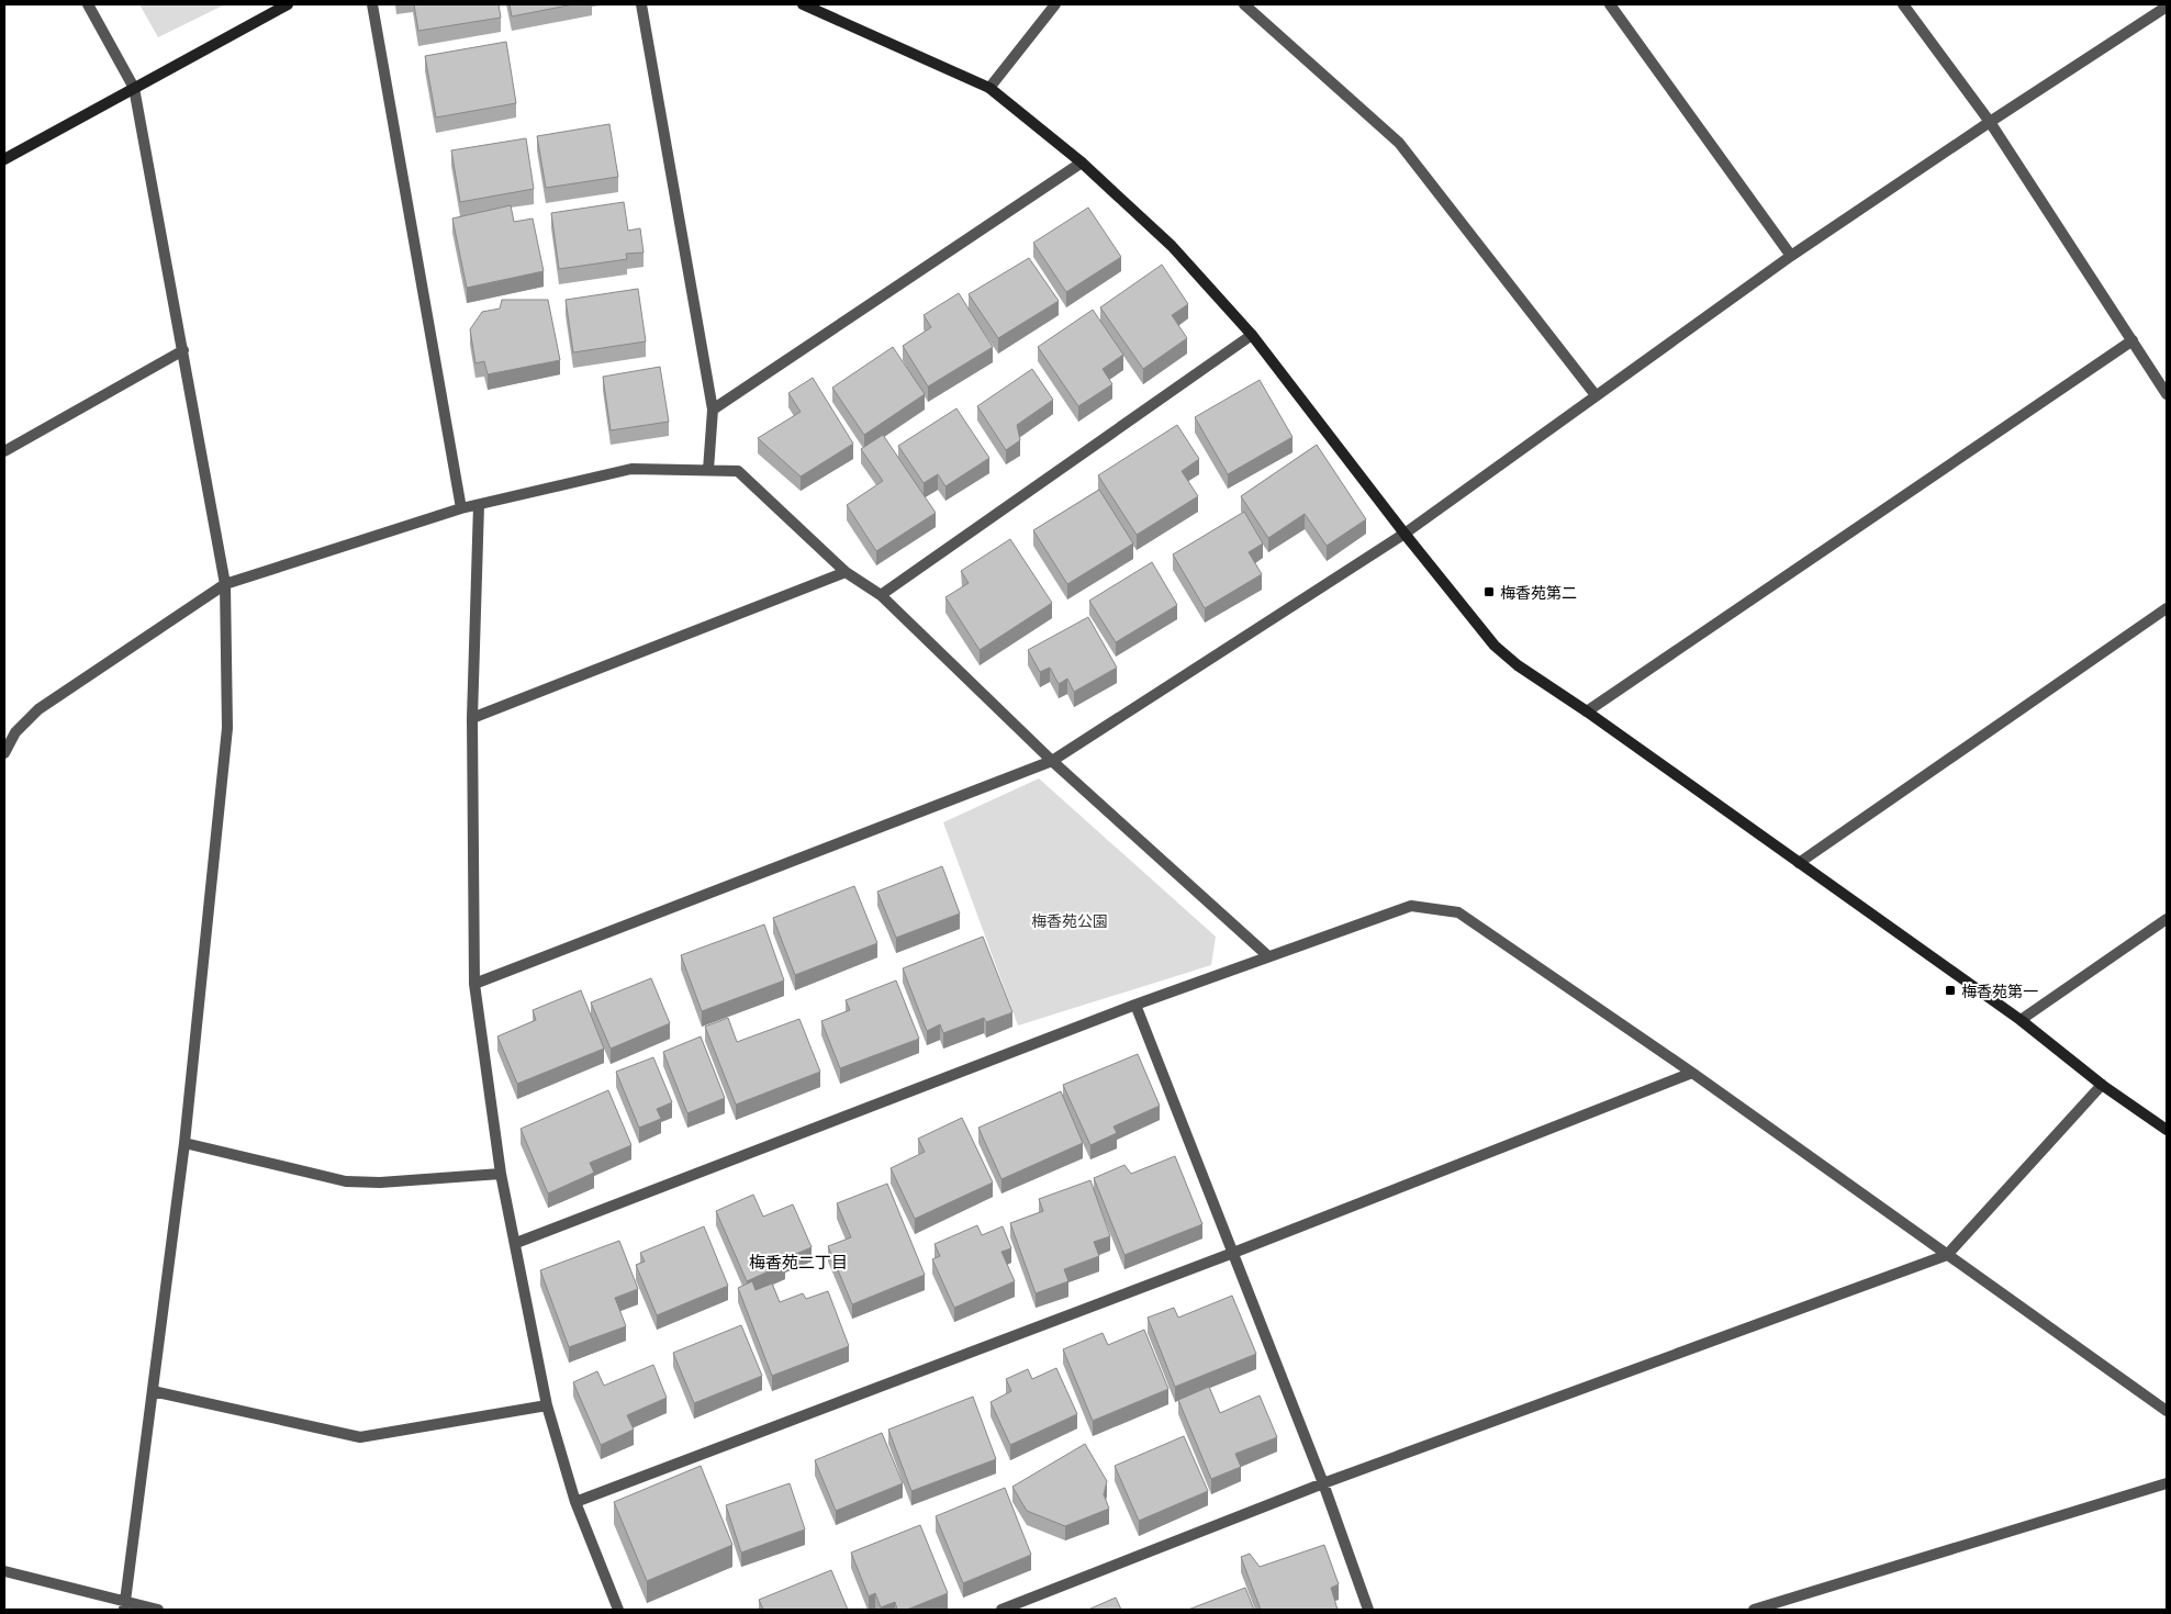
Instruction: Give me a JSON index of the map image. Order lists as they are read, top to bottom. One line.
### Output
{"districts":["梅香苑二丁目"],"parks":["梅香苑公園"],"places":{"transit":["梅香苑第二","梅香苑第一"]}}
